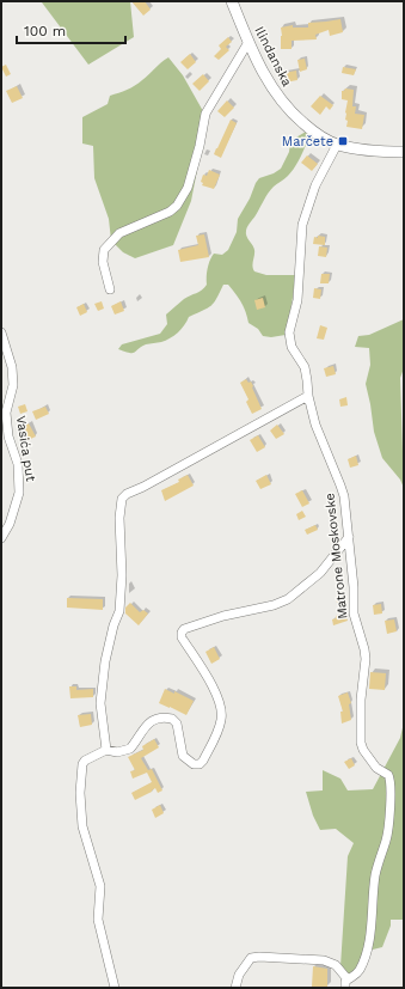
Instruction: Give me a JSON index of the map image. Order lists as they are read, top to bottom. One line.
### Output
{"streets":{"street":["Ilindanska","Vasića put","Matrone Moskovske"]},"crossings":[["Ilindanska","Matrone Moskovske"]],"places":{"transit":["Marčete"]},"scale_bar":"100 m"}
